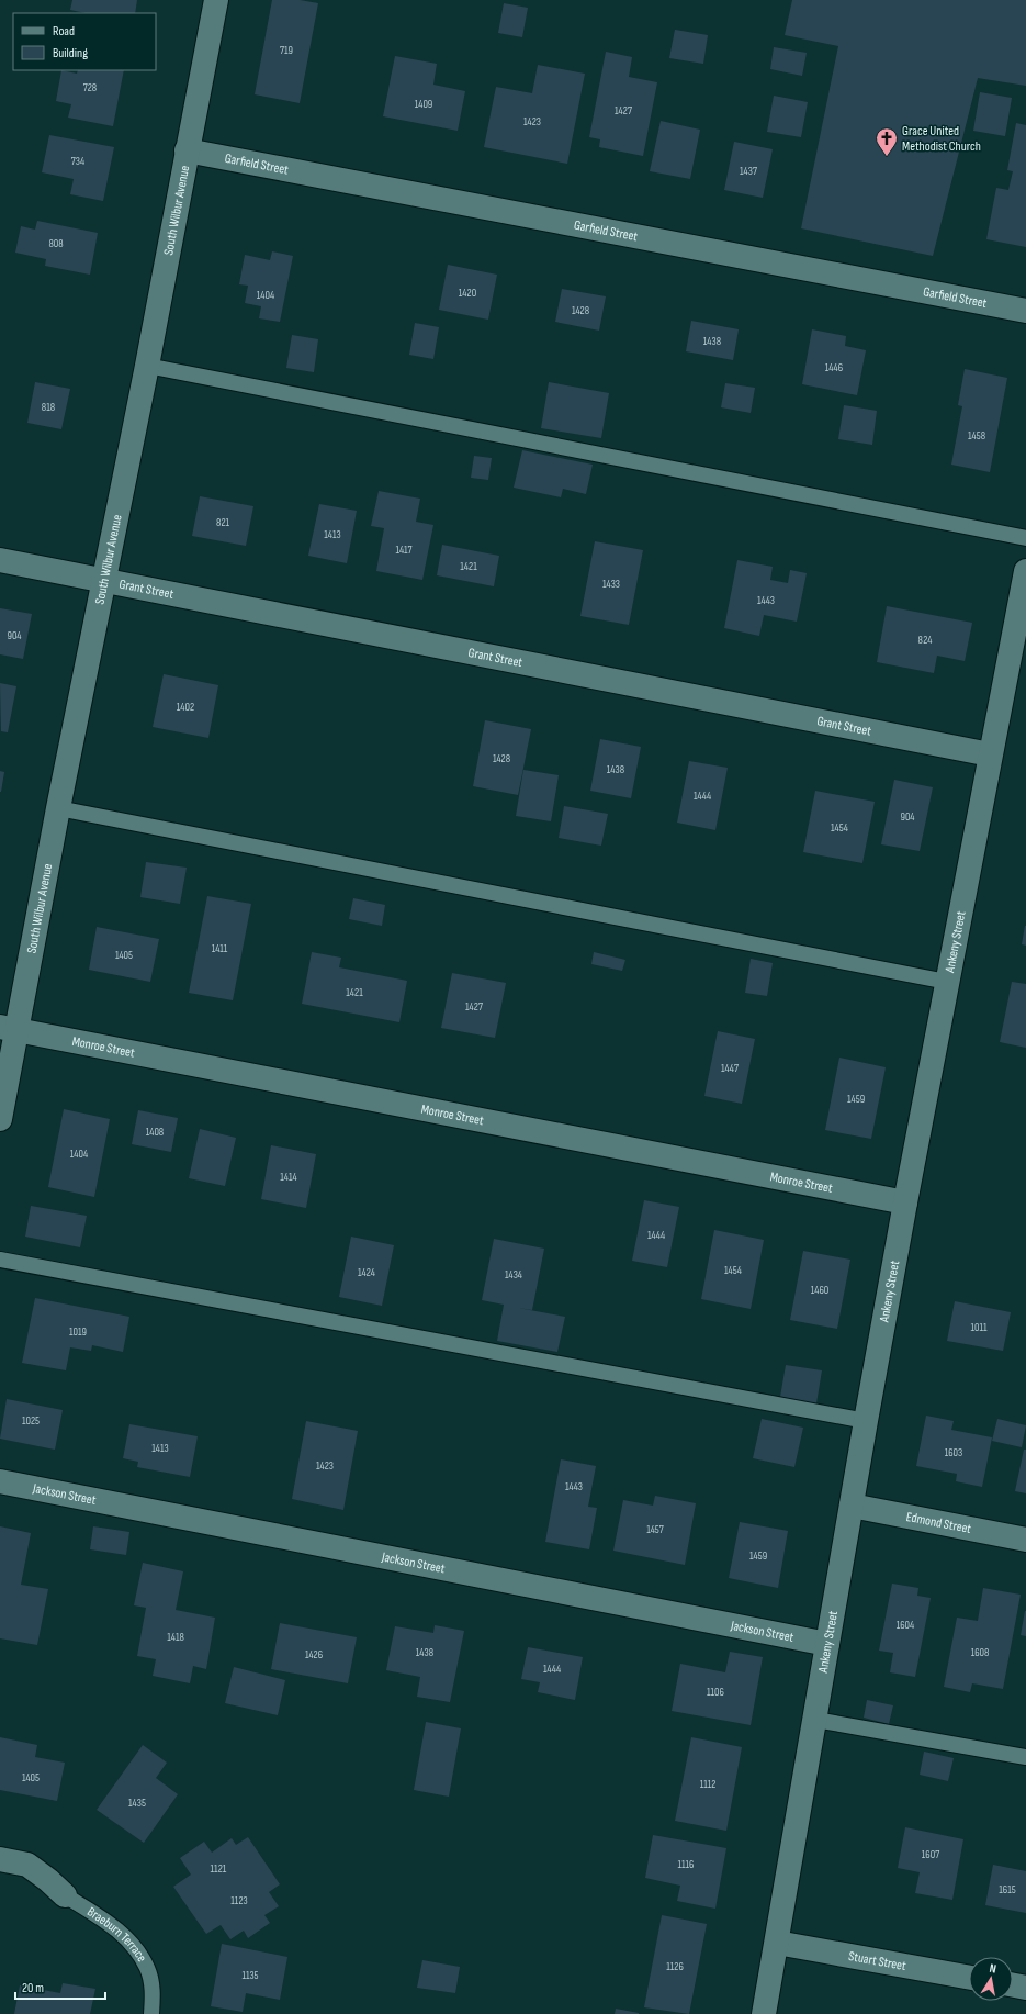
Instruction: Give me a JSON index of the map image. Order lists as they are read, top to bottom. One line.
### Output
{"streets":{"street":["Garfield Street","South Wilbur Avenue","Grant Street","Ankeny Street","Monroe Street","Jackson Street","Edmond Street","Stuart Street"],"lane":["Braeburn Terrace"]},"crossings":[["Garfield Street","South Wilbur Avenue"],["South Wilbur Avenue","Grant Street"],["South Wilbur Avenue","Monroe Street"],["Grant Street","Ankeny Street"],["Ankeny Street","Monroe Street"],["Ankeny Street","Jackson Street"],["Ankeny Street","Edmond Street"],["Ankeny Street","Stuart Street"]],"places":{"church":["Grace United Methodist Church"]},"house_numbers":["719","728","1409","1427","1423","734","1437","808","1420","1404","1428","1438","1446","818","1458","821","1413","1417","1421","1433","1443","904","824","1402","1428","1438","1444","904","1454","1411","1405","1421","1427","1447","1459","1408","1404","1414","1444","1454","1424","1434","1460","1011","1019","1025","1413","1603","1423","1443","1457","1459","1604","1418","1438","1608","1426","1444","1106","1405","1112","1435","1607","1116","1121","1615","1123","1126","1135"],"legend":["Road","Building"],"scale_bar":"20 m","north":"top"}
